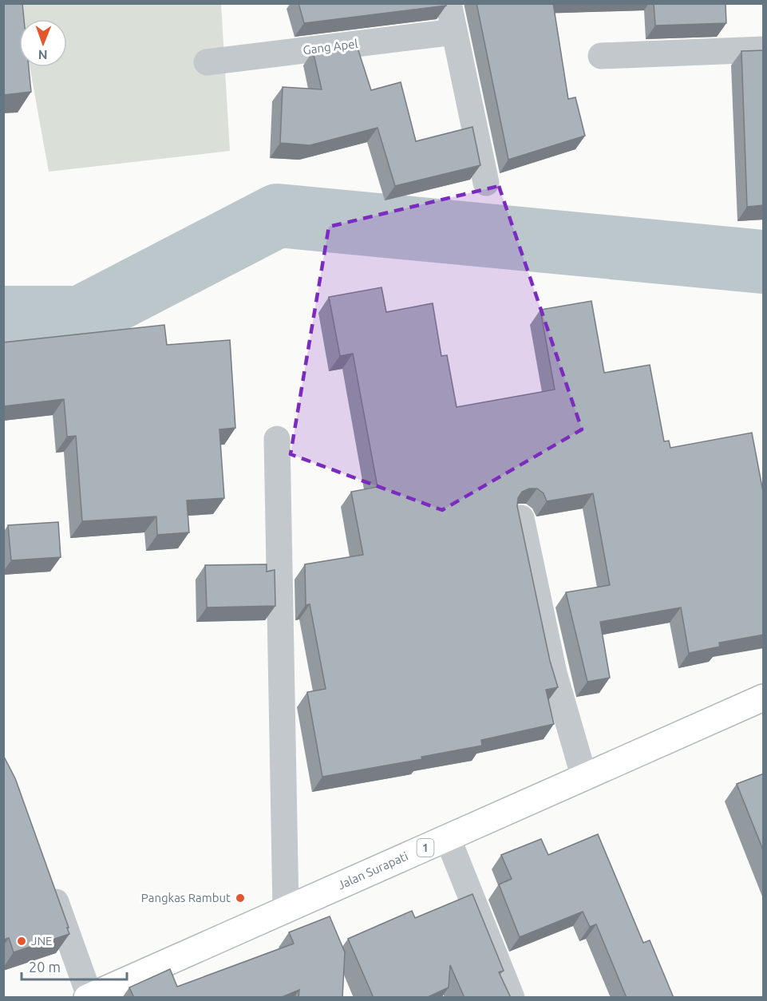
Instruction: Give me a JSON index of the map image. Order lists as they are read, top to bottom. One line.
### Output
{"streets":{"highway":["1","Jalan Surapati"],"street":["Gang Apel"]},"places":["Pangkas Rambut","JNE"],"scale_bar":"20 m","north":"bottom"}
